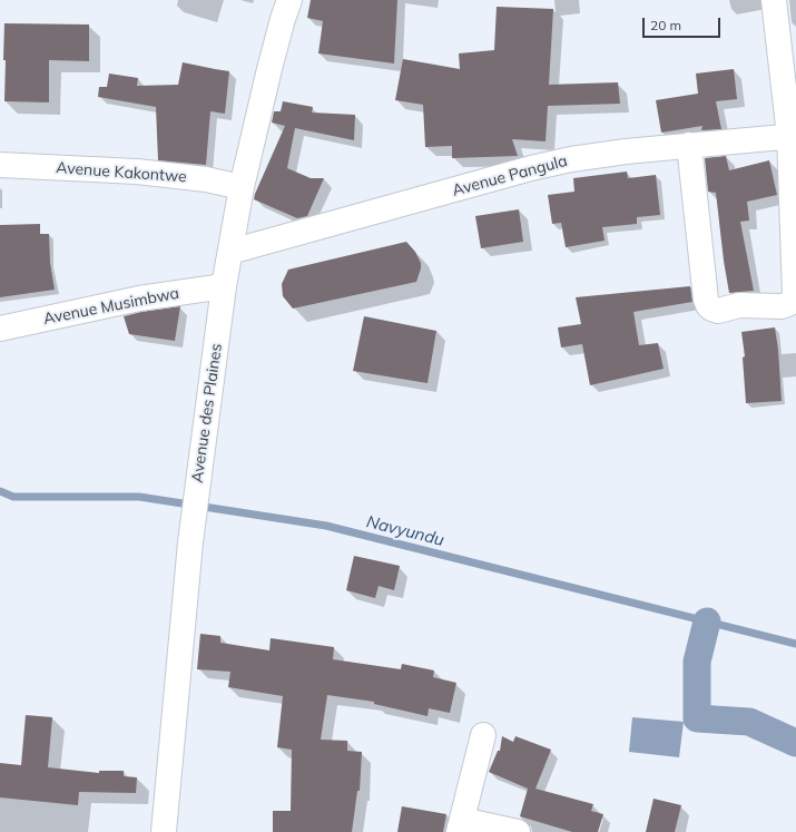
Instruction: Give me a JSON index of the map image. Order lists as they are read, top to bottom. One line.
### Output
{"streets":{"street":["Avenue Kakontwe","Avenue Pangula","Avenue Musimbwa","Avenue des Plaines"]},"crossings":[["Avenue Kakontwe","Avenue des Plaines"],["Avenue Pangula","Avenue des Plaines"],["Avenue Musimbwa","Avenue des Plaines"]],"water":["Navyundu"],"scale_bar":"20 m"}
